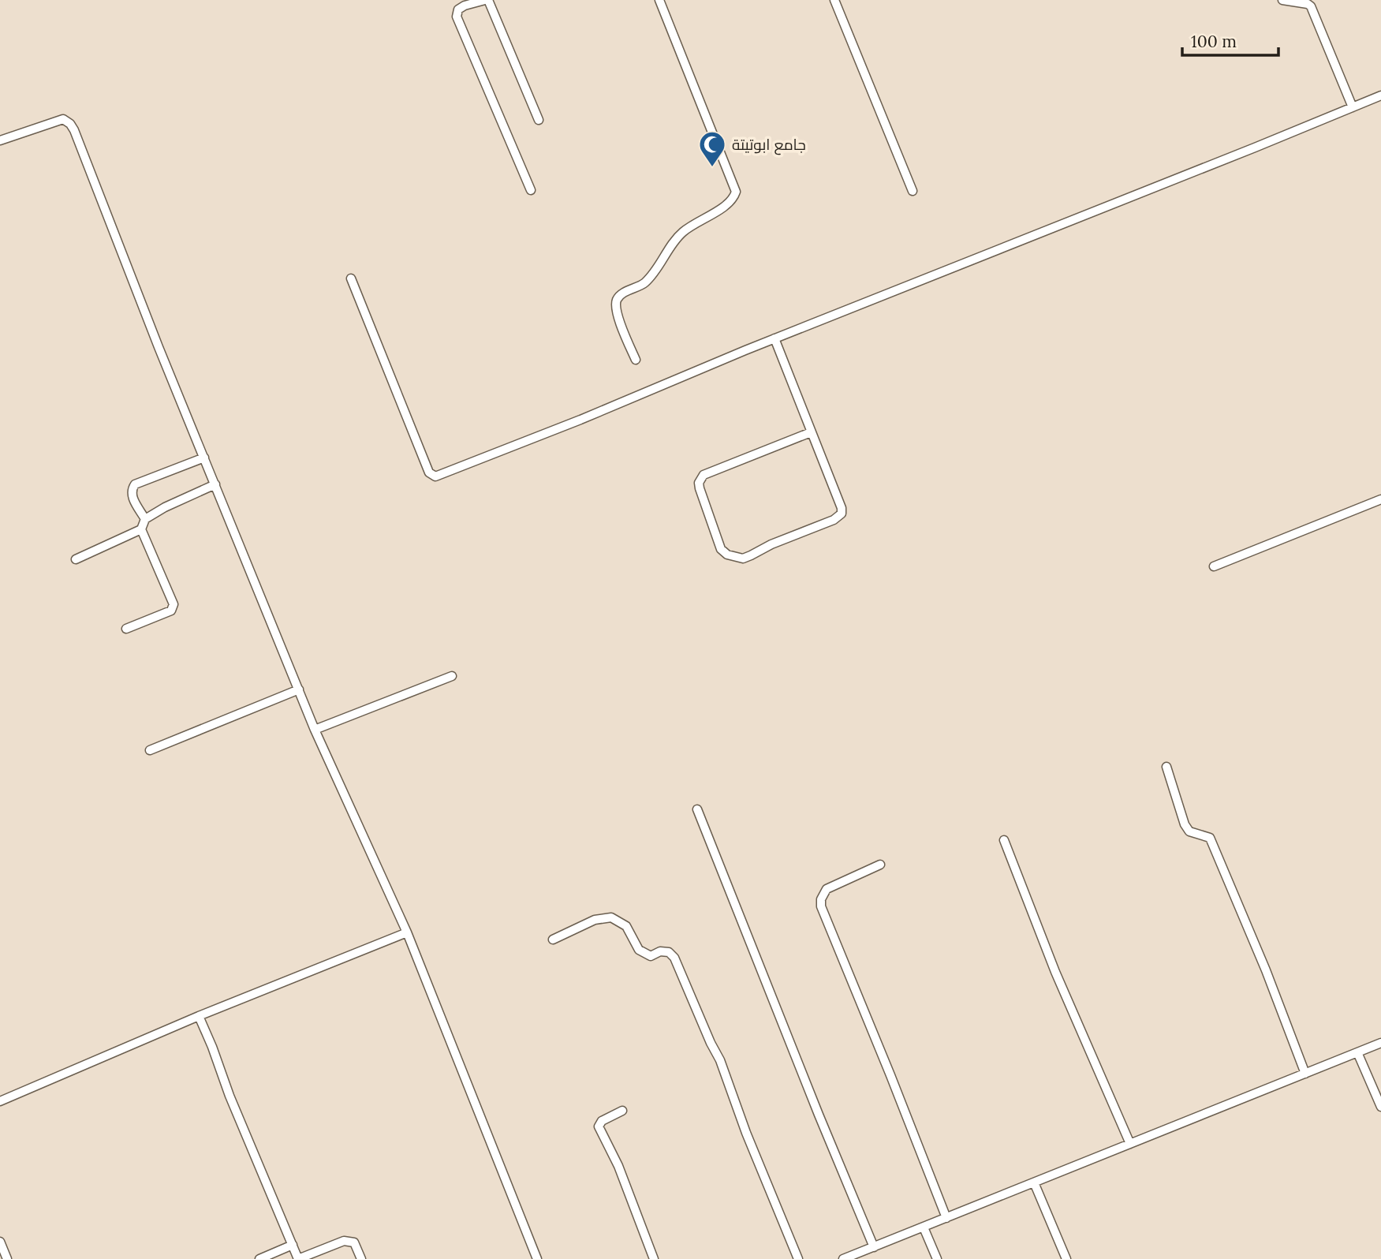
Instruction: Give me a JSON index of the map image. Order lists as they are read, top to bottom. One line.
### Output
{"places":{"mosque":["جامع ابوتيتة"]},"scale_bar":"100 m"}
